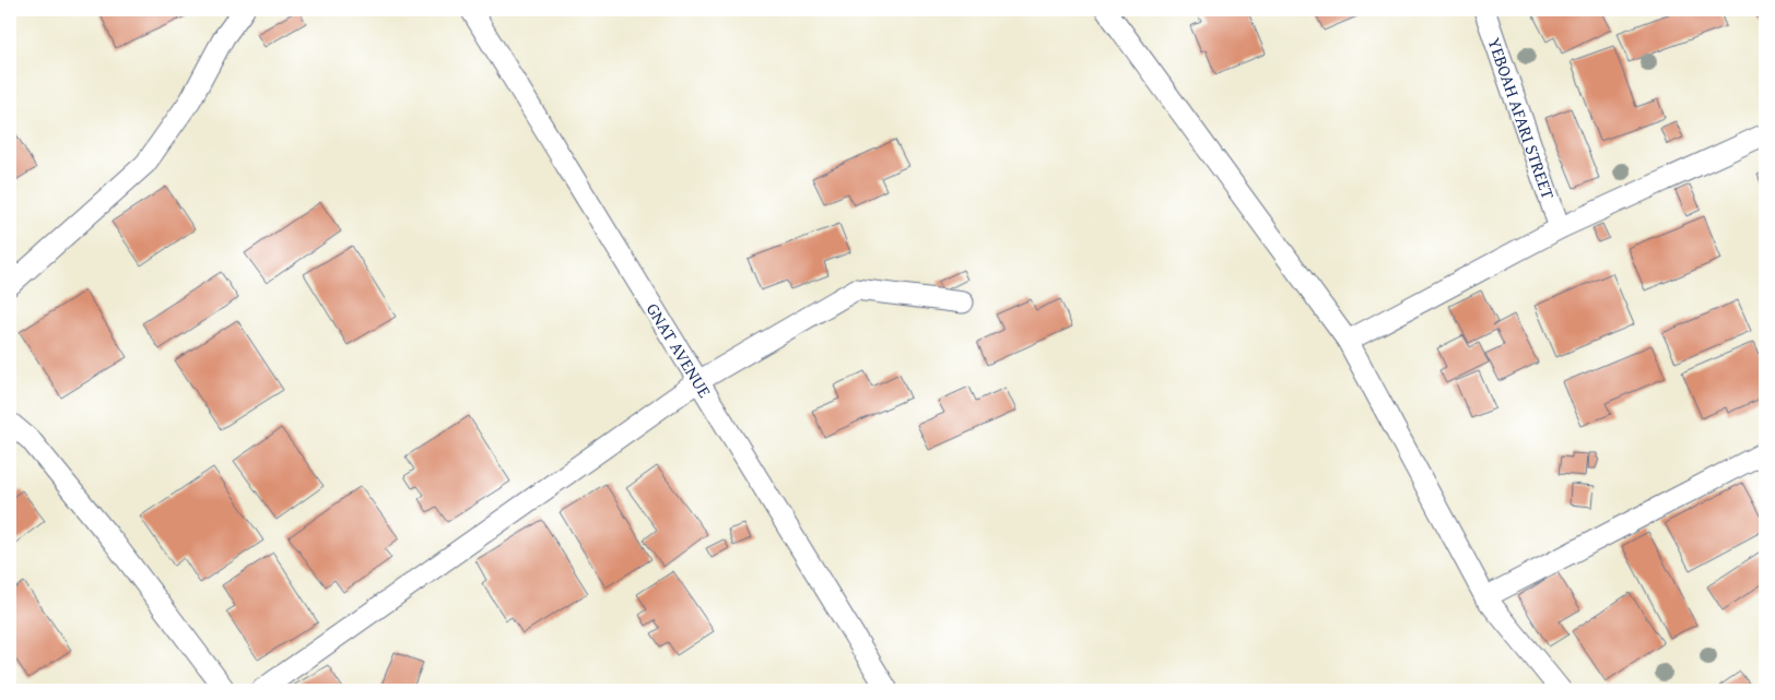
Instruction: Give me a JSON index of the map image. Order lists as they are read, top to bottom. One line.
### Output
{"streets":{"street":["YEBOAH AFARI STREET","GNAT AVENUE"]}}
